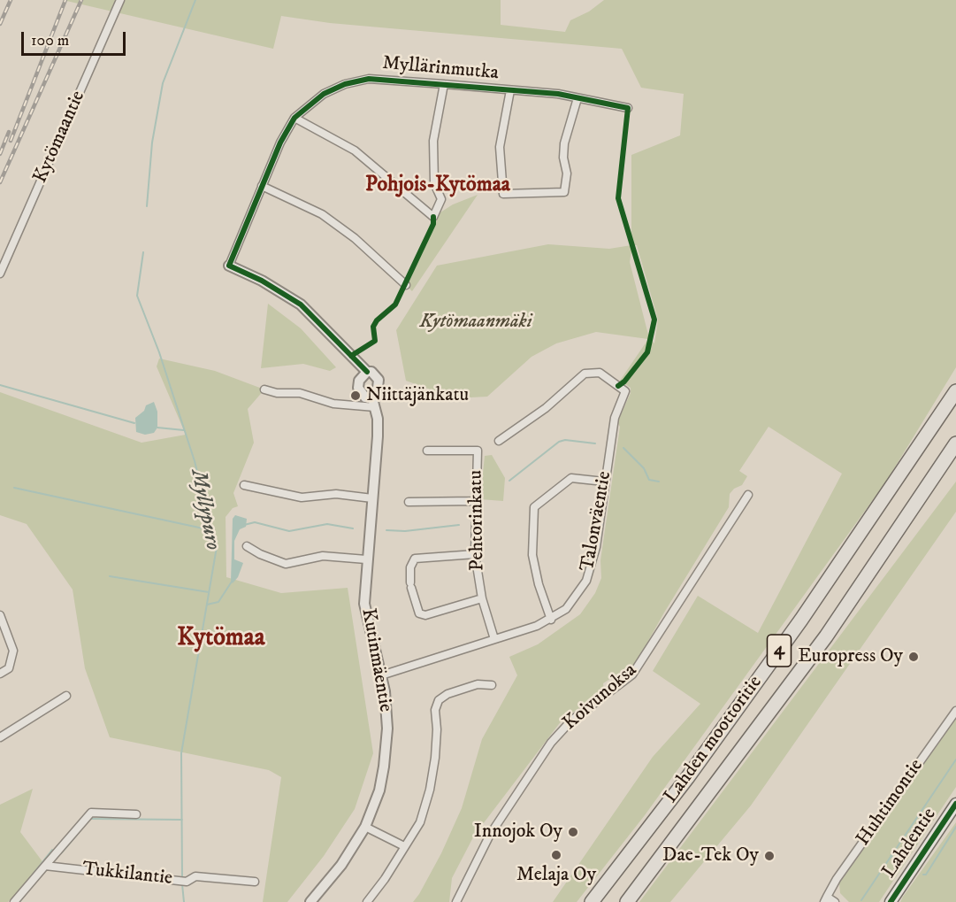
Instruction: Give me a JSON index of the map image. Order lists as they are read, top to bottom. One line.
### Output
{"streets":{"highway":["4","Lahden moottoritie"],"main road":["Lahdentie"],"street":["Myllärinmutka","Kytömaantie","Pehtorinkatu","Talonväentie","Kutinmäentie","Koivunoksa","Huhtimontie","Tukkilantie"]},"crossings":[["Myllärinmutka","Kutinmäentie"],["Pehtorinkatu","Talonväentie"],["Talonväentie","Kutinmäentie"]],"districts":["Pohjois-Kytömaa","Kytömaa"],"water":["Myllypuro"],"parks":["Kytömaanmäki"],"places":["Niittäjänkatu","Europress Oy","Innojok Oy","Melaja Oy","Dae-Tek Oy"],"scale_bar":"100 m"}
